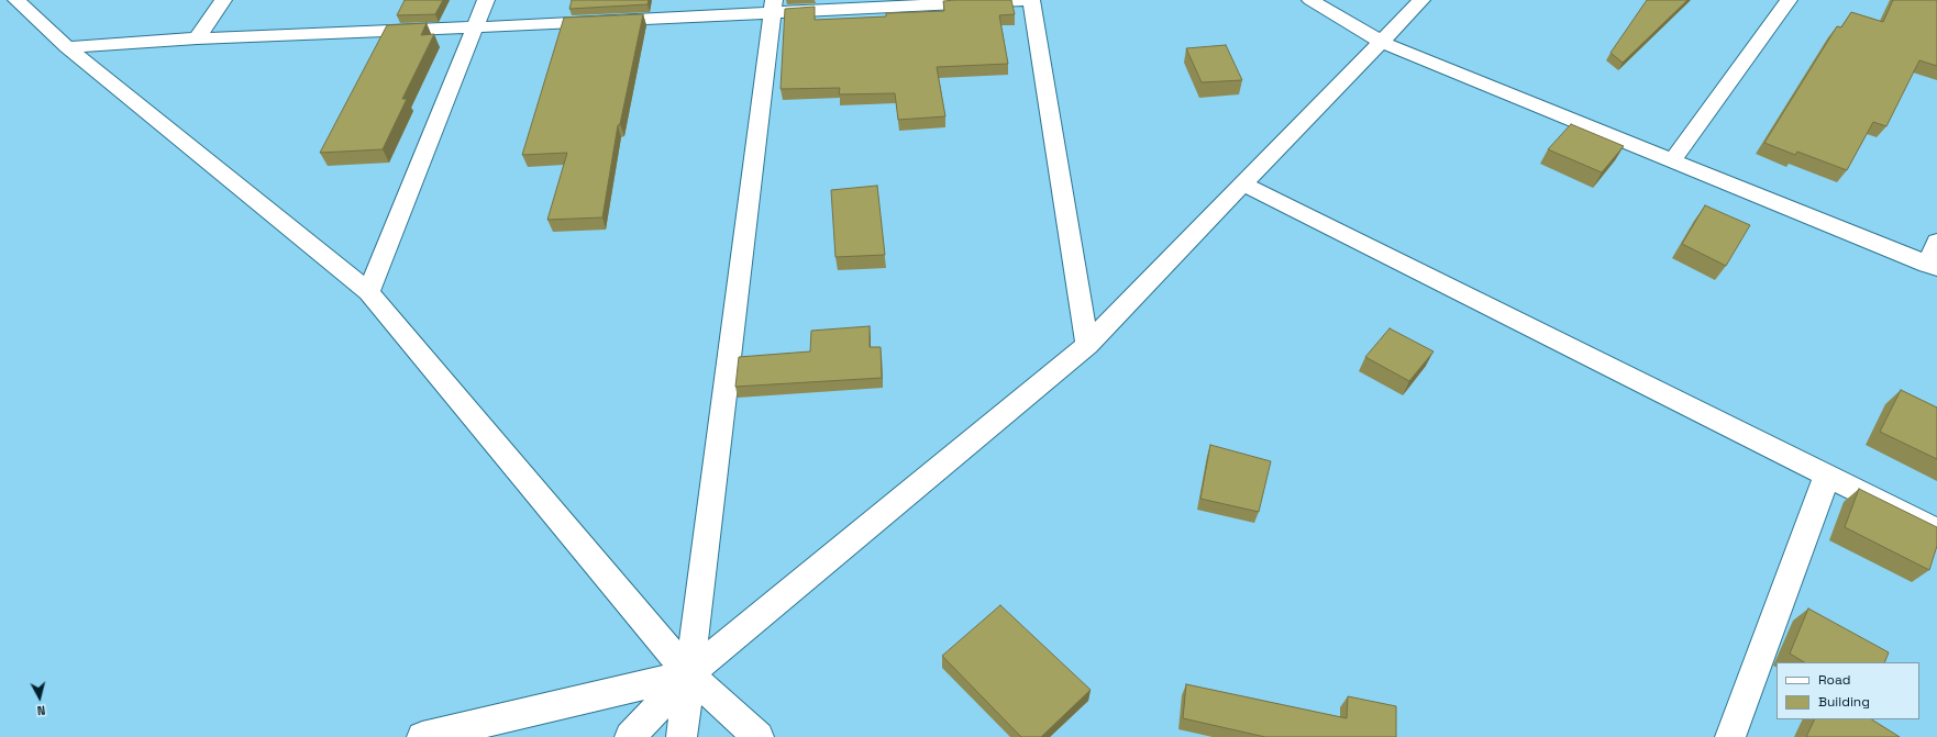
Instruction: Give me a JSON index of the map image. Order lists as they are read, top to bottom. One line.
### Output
{"legend":["Road","Building"],"north":"bottom"}
